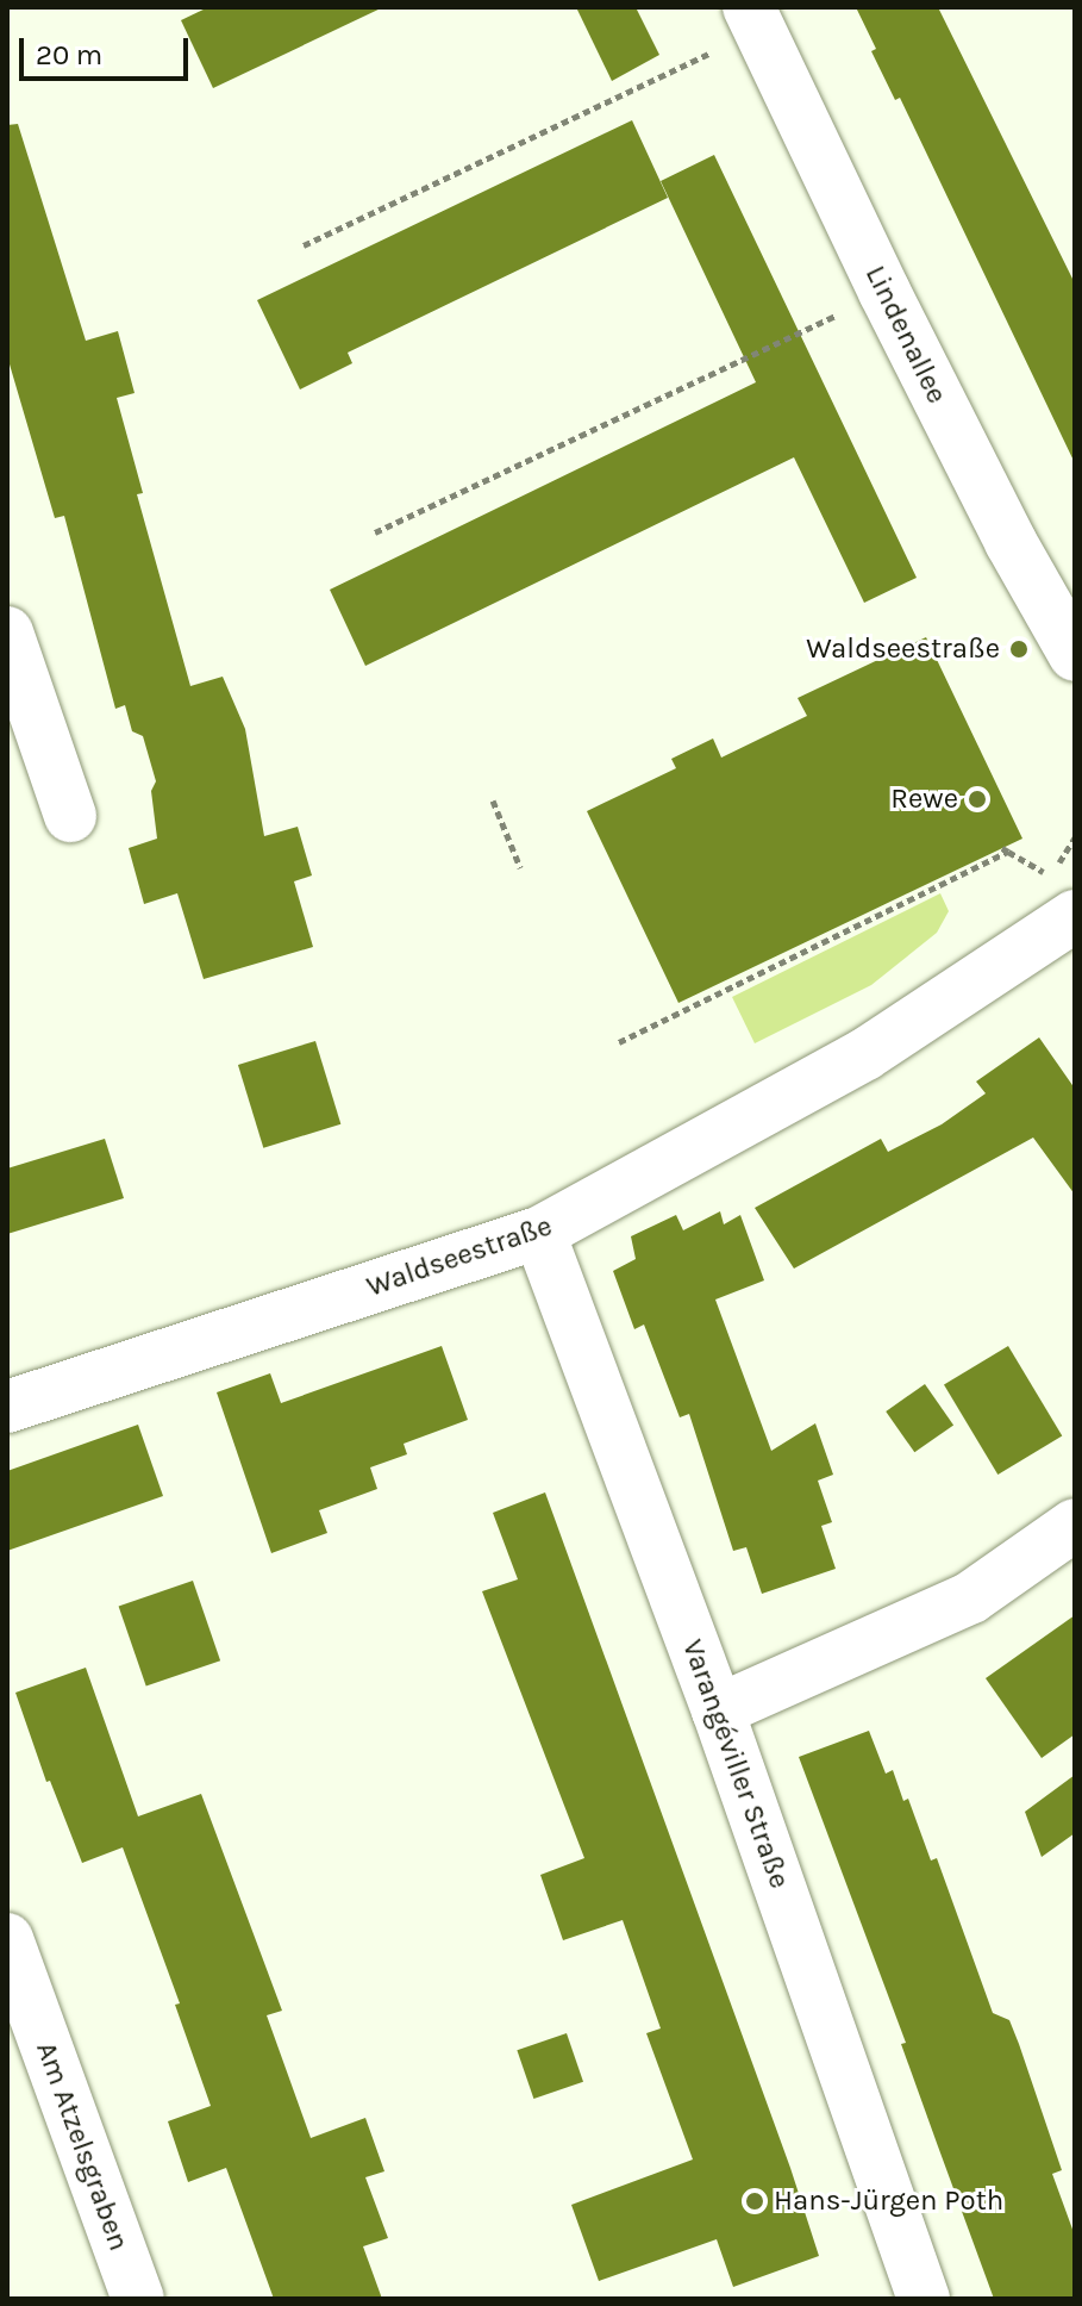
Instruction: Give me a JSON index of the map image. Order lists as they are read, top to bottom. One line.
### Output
{"streets":{"street":["Lindenallee","Waldseestraße","Varangéviller Straße","Am Atzelsgraben"]},"crossings":[["Waldseestraße","Varangéviller Straße"]],"places":["Waldseestraße","Rewe","Hans-Jürgen Poth"],"scale_bar":"20 m"}
